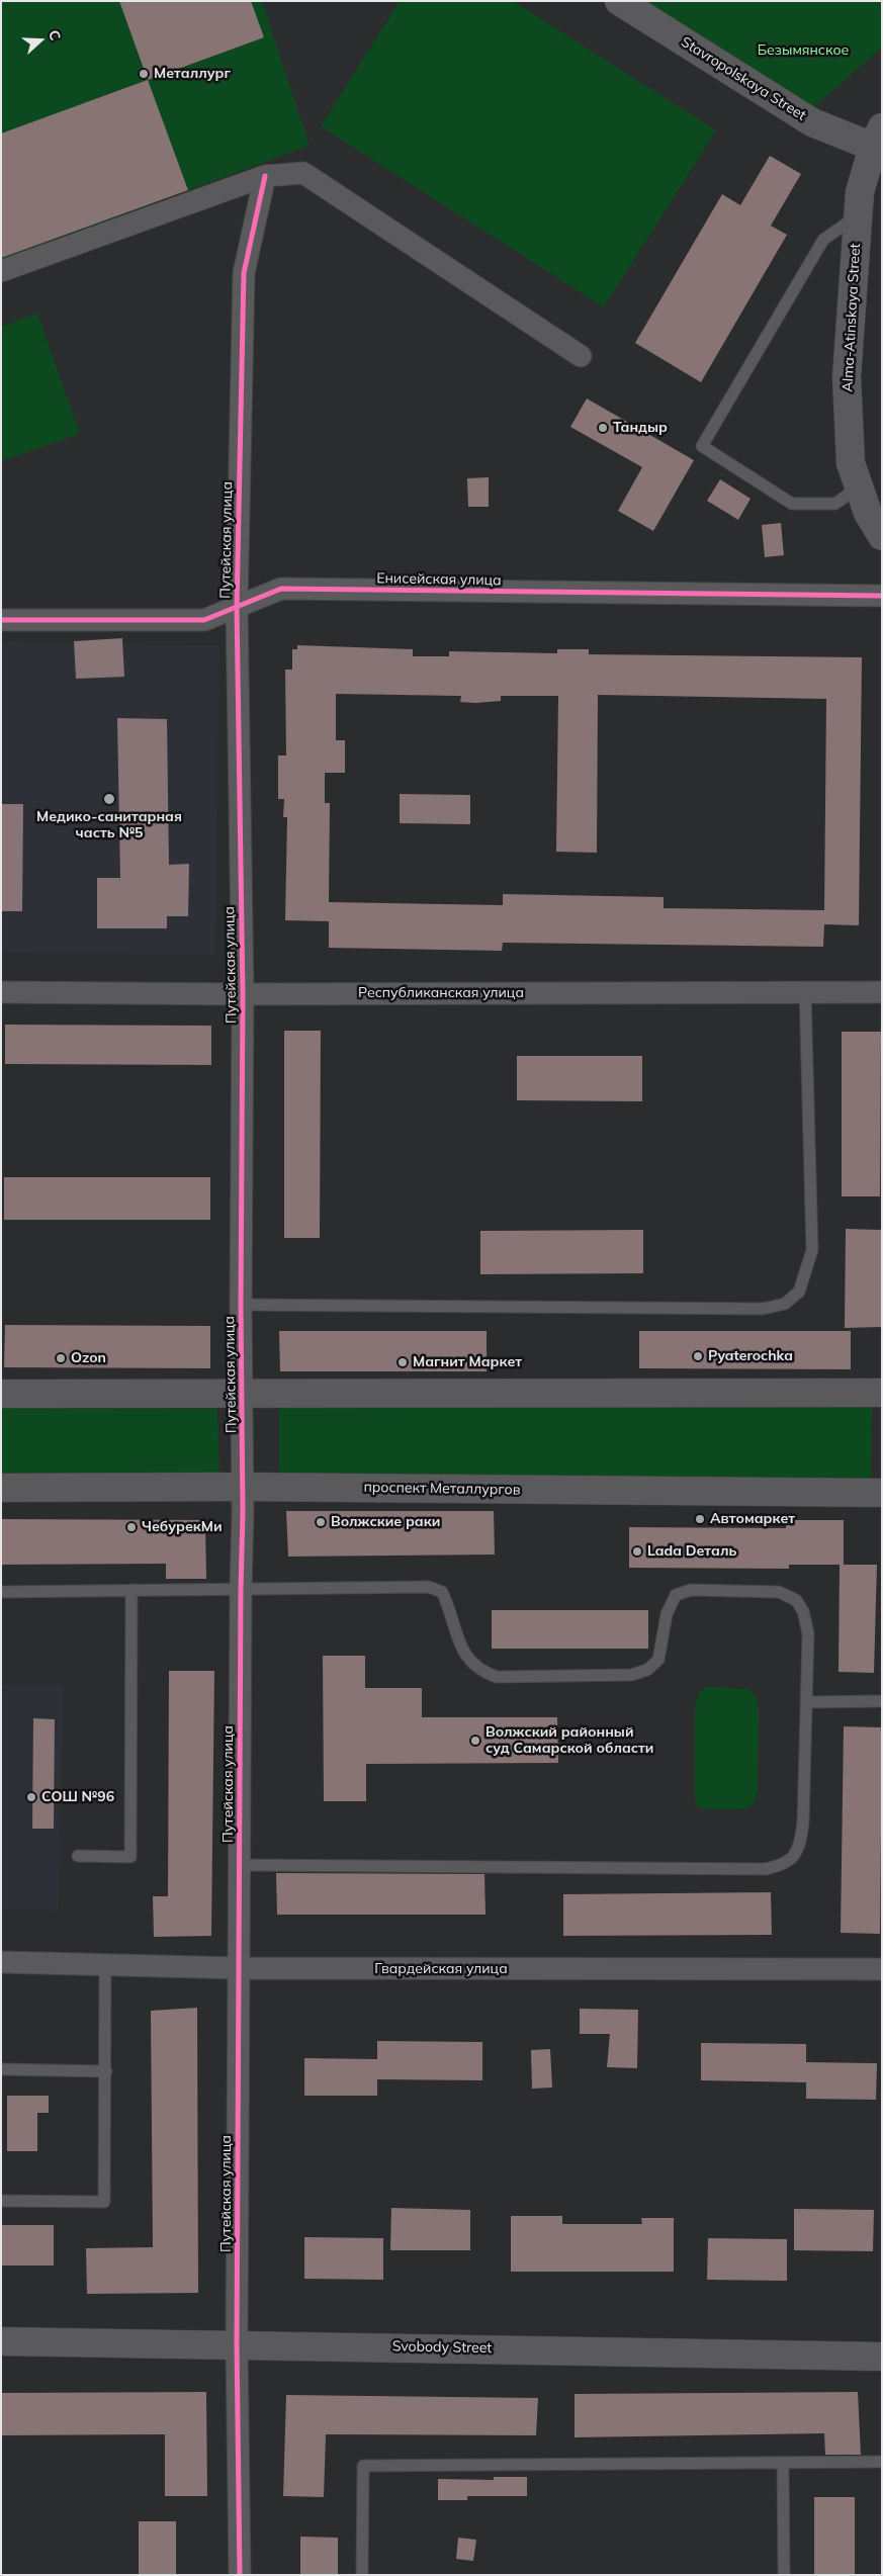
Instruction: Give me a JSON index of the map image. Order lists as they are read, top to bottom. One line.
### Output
{"streets":{"street":["Stavropolskaya Street","Alma-Atinskaya Street","Путейская улица","Енисейская улица","Республиканская улица","проспект Металлургов","Гвардейская улица","Svobody Street"]},"crossings":[["Stavropolskaya Street","Alma-Atinskaya Street"],["Путейская улица","Енисейская улица"],["Путейская улица","Республиканская улица"],["Путейская улица","проспект Металлургов"],["Путейская улица","Гвардейская улица"],["Путейская улица","Svobody Street"]],"parks":["Безымянское"],"places":["Металлург","Тандыр","Медико-санитарная часть №5","Pyaterochka","Ozon","Магнит Маркет","Автомаркет","Волжские раки","ЧебурекМи","Lada Dеталь","Волжский районный суд Самарской области","СОШ №96"],"north":"right"}
